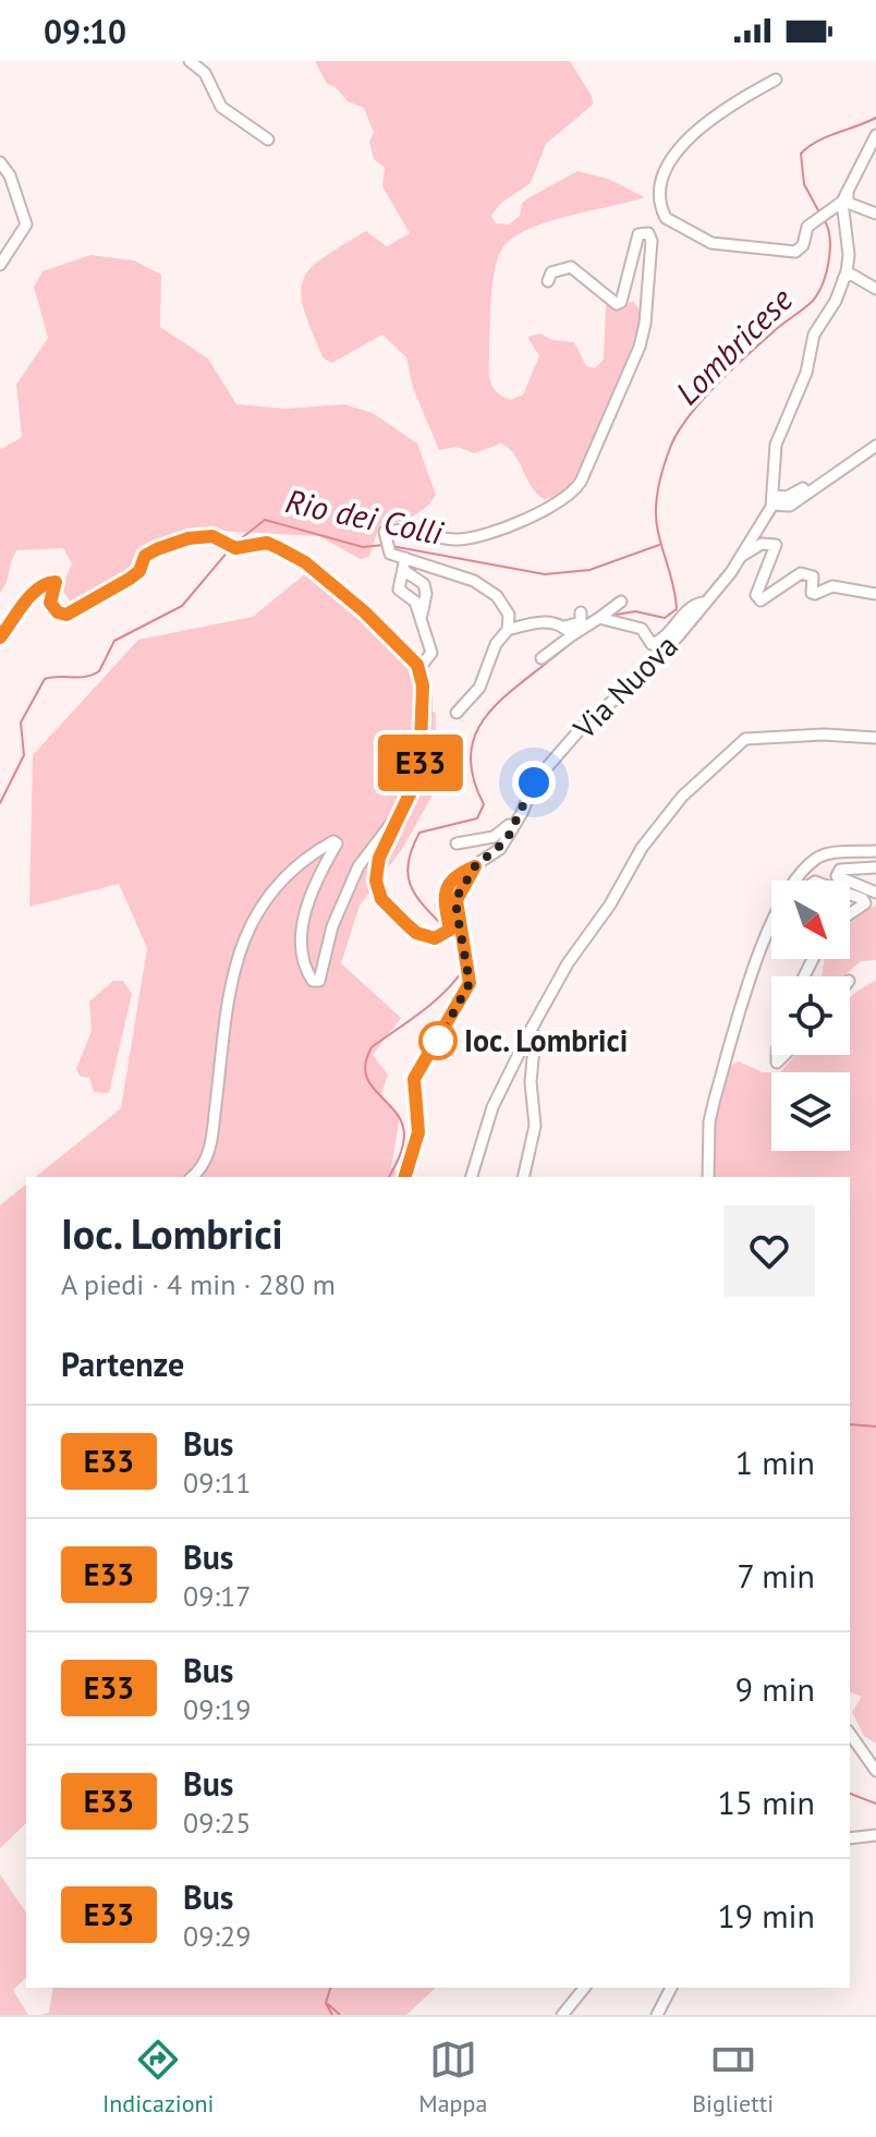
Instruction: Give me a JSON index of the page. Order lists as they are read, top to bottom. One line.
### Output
{"streets":{"street":["Via Nuova"]},"water":["Lombricese","Rio dei Colli"],"places":["Ioc. Lombrici"],"lines":["bus line E33"],"north":"bottom right","page":{"status":"09:10","on_map":"E33","heading":[["Ioc. Lombrici","A piedi · 4 min · 280 m"],"Partenze"],"list":[{"mark":"E33","name":"Bus","note":"09:11","value":"1 min"},{"mark":"E33","name":"Bus","note":"09:17","value":"7 min"},{"mark":"E33","name":"Bus","note":"09:19","value":"9 min"},{"mark":"E33","name":"Bus","note":"09:25","value":"15 min"},{"mark":"E33","name":"Bus","note":"09:29","value":"19 min"}],"tabs":["Indicazioni","Mappa","Biglietti"]}}
